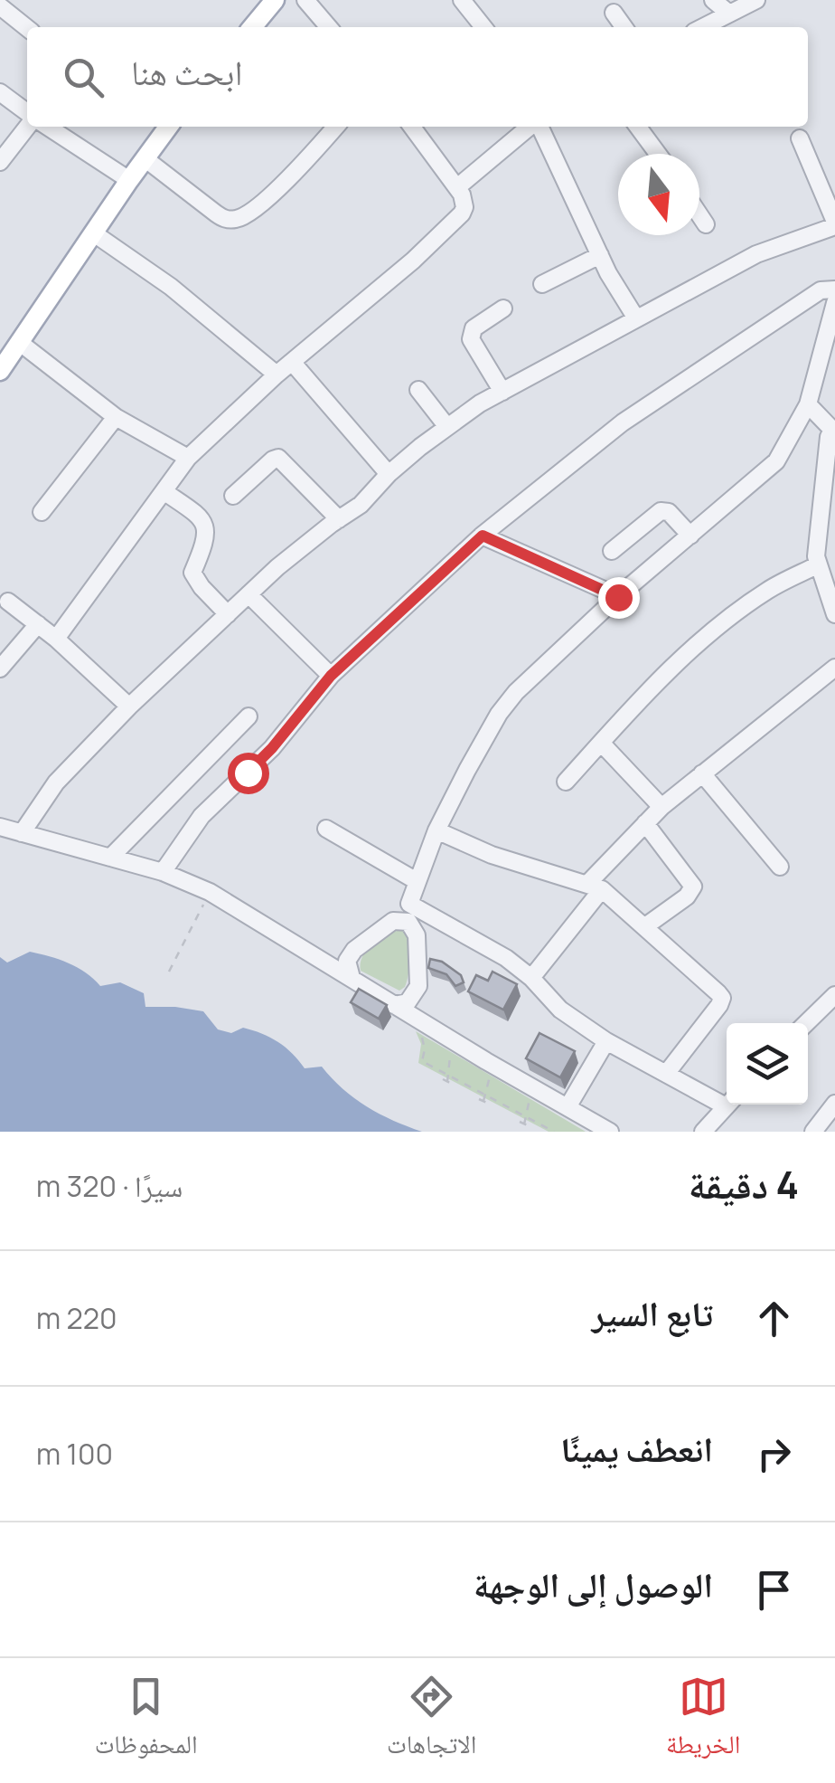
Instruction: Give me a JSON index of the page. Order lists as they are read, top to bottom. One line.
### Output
{"north":"bottom","page":{"search":"ابحث هنا","heading":["4 دقيقة","سيرًا · 320 m"],"list":[["تابع السير","220 m"],["انعطف يمينًا","100 m"],"الوصول إلى الوجهة"],"nav":["الخريطة","الاتجاهات","المحفوظات"]}}
